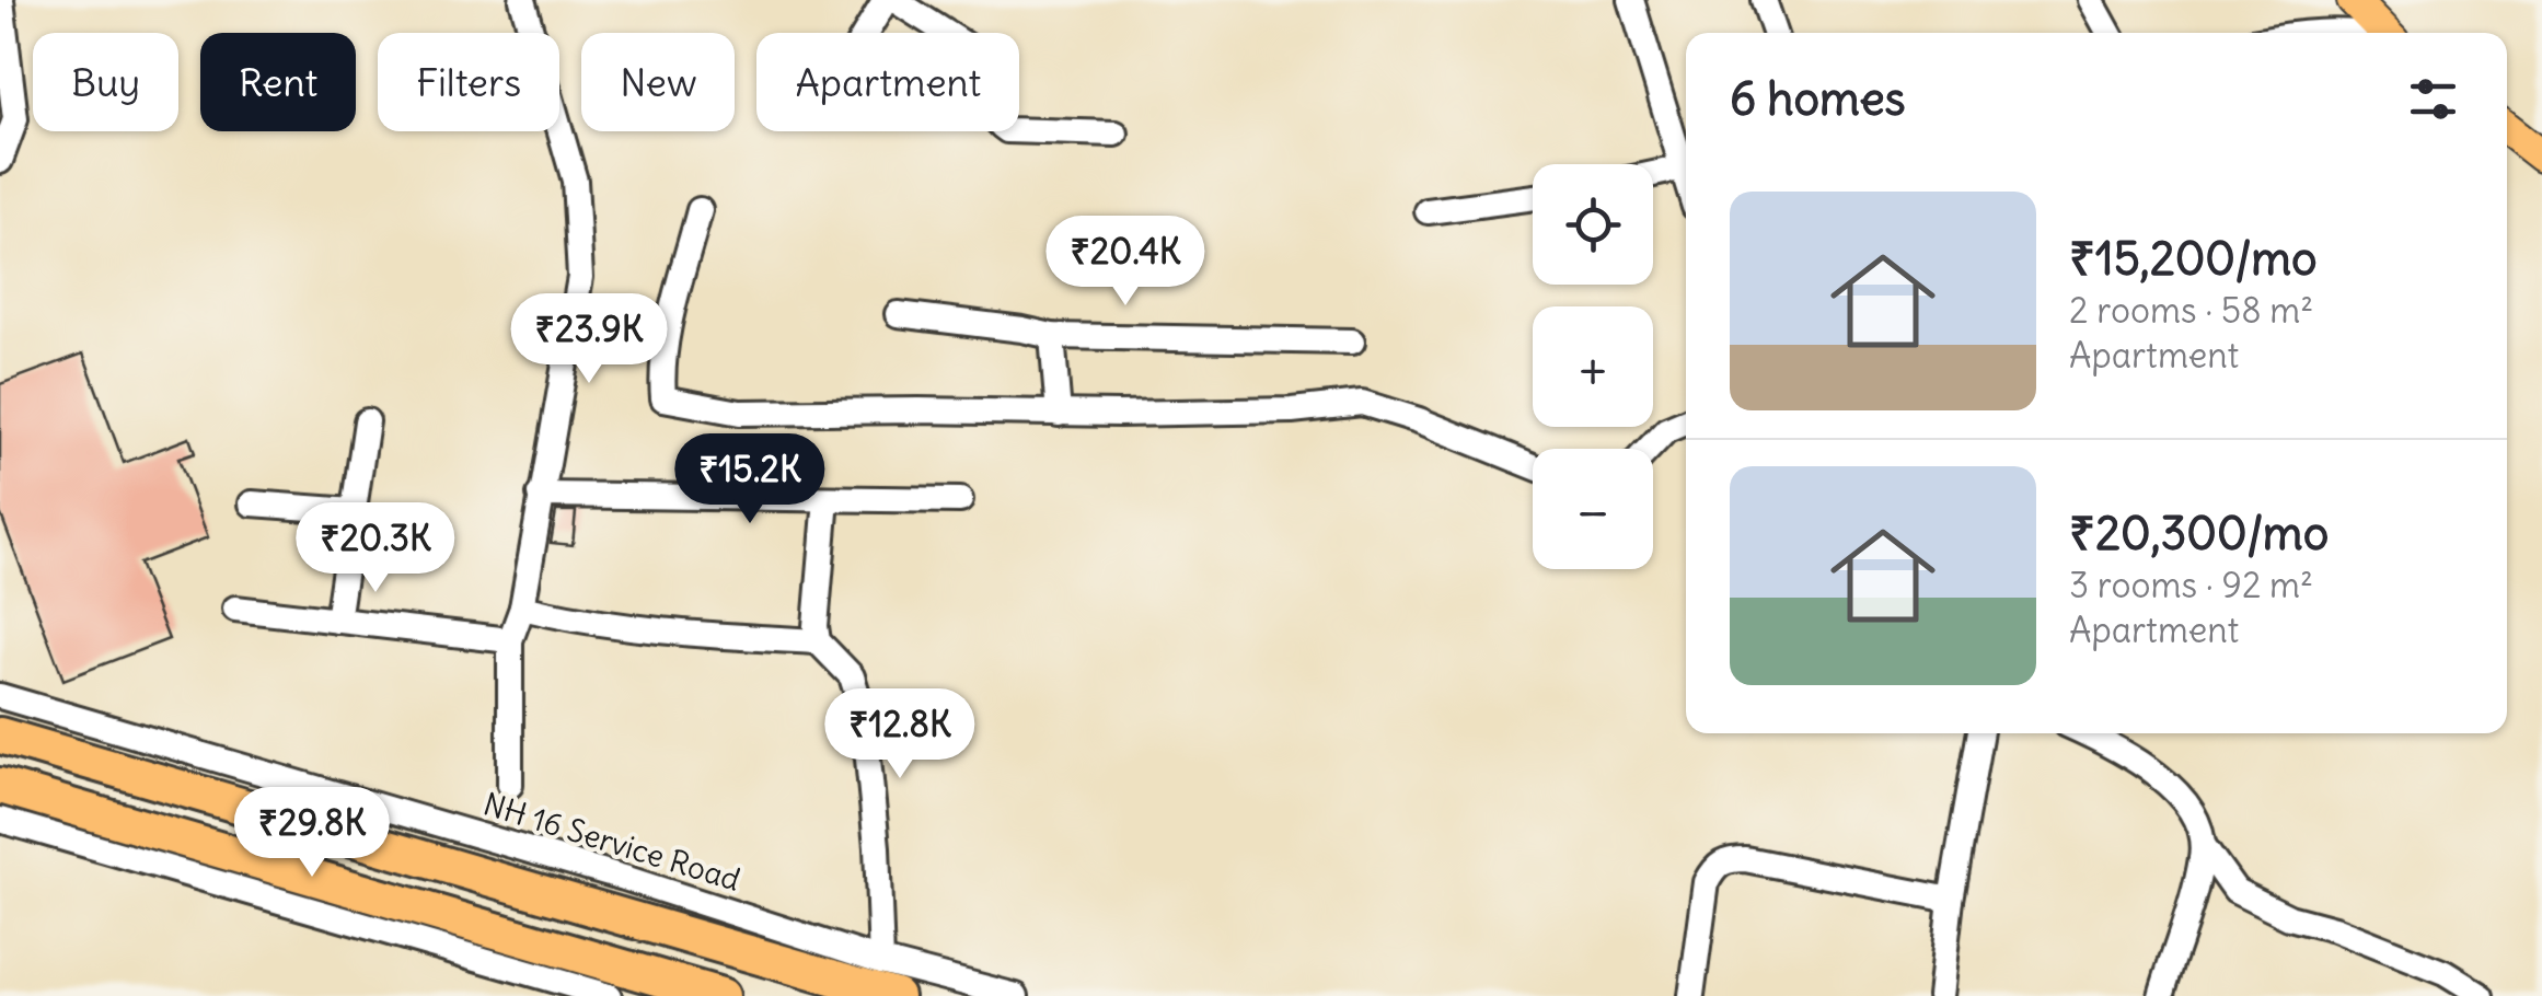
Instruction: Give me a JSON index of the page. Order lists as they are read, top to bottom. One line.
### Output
{"streets":{"street":["NH 16 Service Road"]},"page":{"chip":["Buy","Rent","Filters","New","Apartment"],"heading":"6 homes","map_buttons":["+","−"],"list":[{"name":"₹15,200/mo","note":"2 rooms · 58 m² · Apartment"},{"name":"₹20,300/mo","note":"3 rooms · 92 m² · Apartment"}],"price":["₹20.4K","₹23.9K","₹15.2K","₹20.3K","₹12.8K","₹29.8K"]}}
